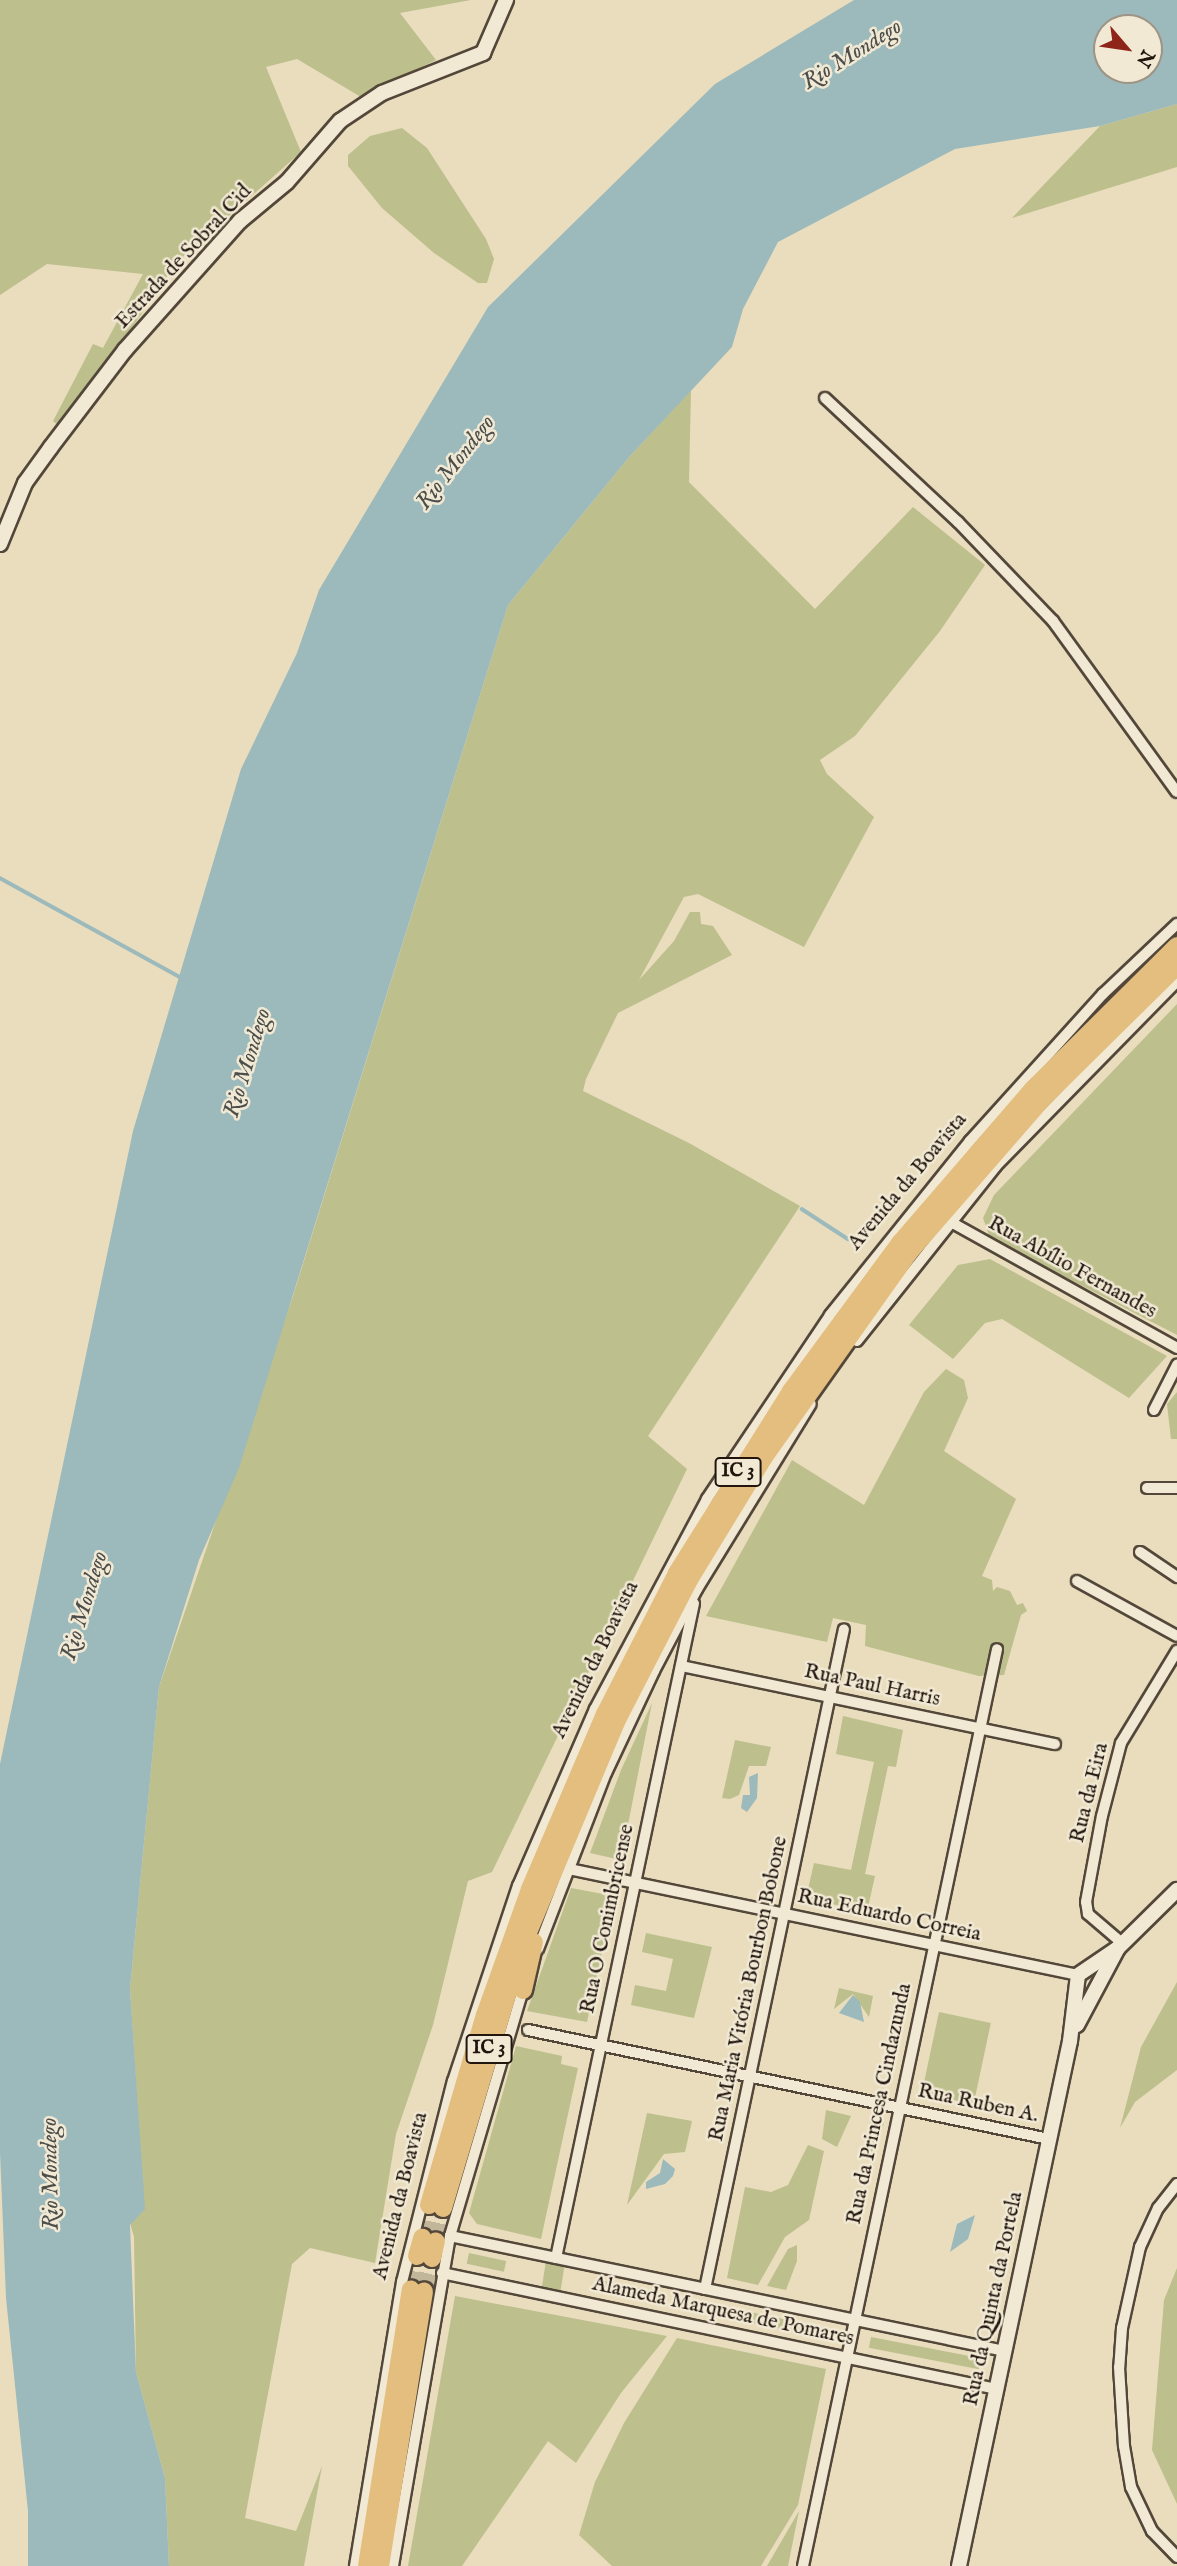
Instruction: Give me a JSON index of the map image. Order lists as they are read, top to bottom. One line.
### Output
{"streets":{"highway":["Avenida da Boavista","IC 3"],"street":["Estrada de Sobral Cid","Rua Abílio Fernandes","Rua Paul Harris","Rua da Eira","Rua Eduardo Correia","Rua O Conimbricense","Rua Maria Vitória Bourbon Bobone","Rua da Princesa Cindazunda","Rua Ruben A.","Rua da Quinta da Portela","Alameda Marquesa de Pomares"]},"crossings":[["Rua Paul Harris","Rua O Conimbricense"],["Rua Paul Harris","Rua Maria Vitória Bourbon Bobone"],["Rua Paul Harris","Rua da Princesa Cindazunda"],["Rua Eduardo Correia","Rua O Conimbricense"],["Rua Eduardo Correia","Rua Maria Vitória Bourbon Bobone"],["Rua Eduardo Correia","Rua da Princesa Cindazunda"],["Rua Eduardo Correia","Rua da Quinta da Portela"],["Rua O Conimbricense","Rua Ruben A."],["Rua O Conimbricense","Alameda Marquesa de Pomares"],["Rua Maria Vitória Bourbon Bobone","Rua Ruben A."],["Rua Maria Vitória Bourbon Bobone","Alameda Marquesa de Pomares"],["Rua da Princesa Cindazunda","Rua Ruben A."],["Rua da Princesa Cindazunda","Alameda Marquesa de Pomares"],["Rua Ruben A.","Rua da Quinta da Portela"],["Rua da Quinta da Portela","Alameda Marquesa de Pomares"]],"water":["Rio Mondego"],"north":"bottom right"}
